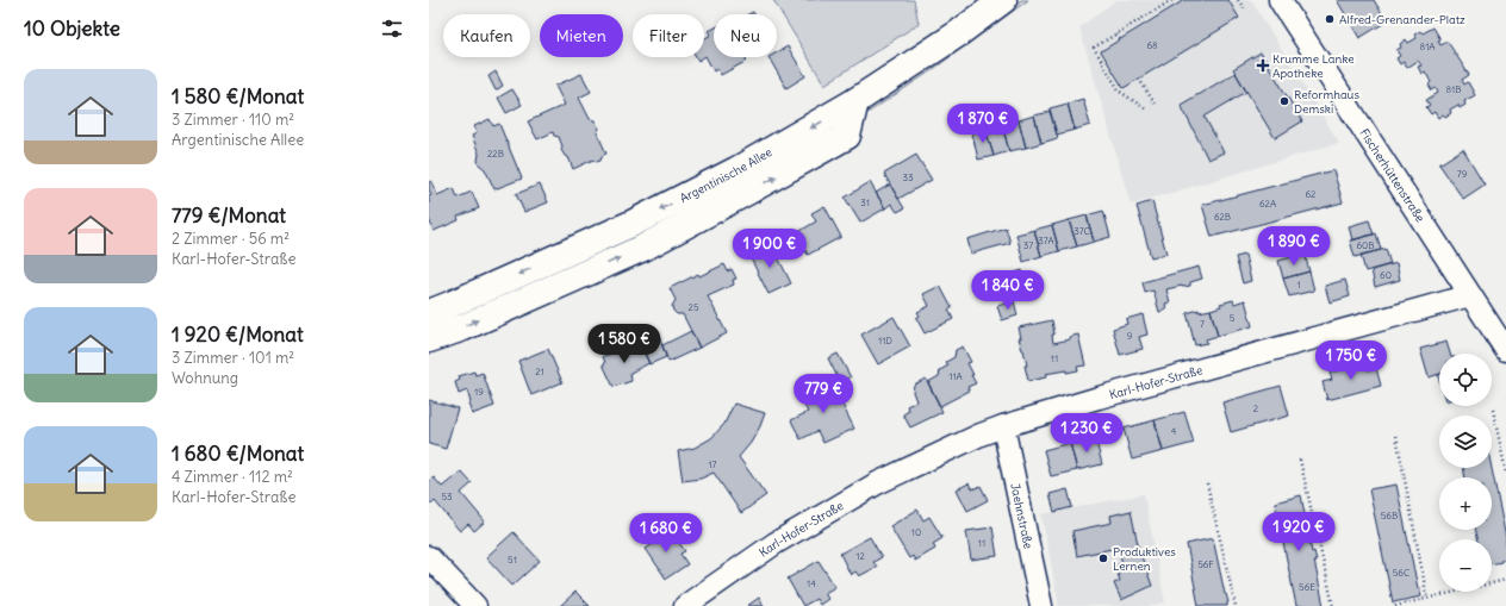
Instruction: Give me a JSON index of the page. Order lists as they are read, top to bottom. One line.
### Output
{"streets":{"main road":["Argentinische Allee"],"street":["Fischerhüttenstraße","Karl-Hofer-Straße","Jaehnstraße"]},"crossings":[["Fischerhüttenstraße","Karl-Hofer-Straße"],["Karl-Hofer-Straße","Jaehnstraße"]],"places":{"other":["Alfred-Grenander-Platz","Reformhaus Demski","Produktives Lernen"],"health":["Krumme Lanke Apotheke"]},"house_numbers":["68","81A","81B","22B","79","33","62","31","62A","62B","37C","37A","37","60B","60","1","25","5","7","9","11D","11","21","11A","19","2","4","17","53","56B","10","11","12","51","56F","56C","14","56E"],"page":{"heading":"10 Objekte","chip":["Kaufen","Mieten","Filter","Neu"],"list":[{"name":"1 580 €/Monat","note":"3 Zimmer · 110 m² · Argentinische Allee"},{"name":"779 €/Monat","note":"2 Zimmer · 56 m² · Karl-Hofer-Straße"},{"name":"1 920 €/Monat","note":"3 Zimmer · 101 m² · Wohnung"},{"name":"1 680 €/Monat","note":"4 Zimmer · 112 m² · Karl-Hofer-Straße"}],"price":["1 870 €","1 890 €","1 900 €","1 840 €","1 580 €","1 750 €","779 €","1 230 €","1 920 €","1 680 €"],"map_buttons":["+","−"]}}
